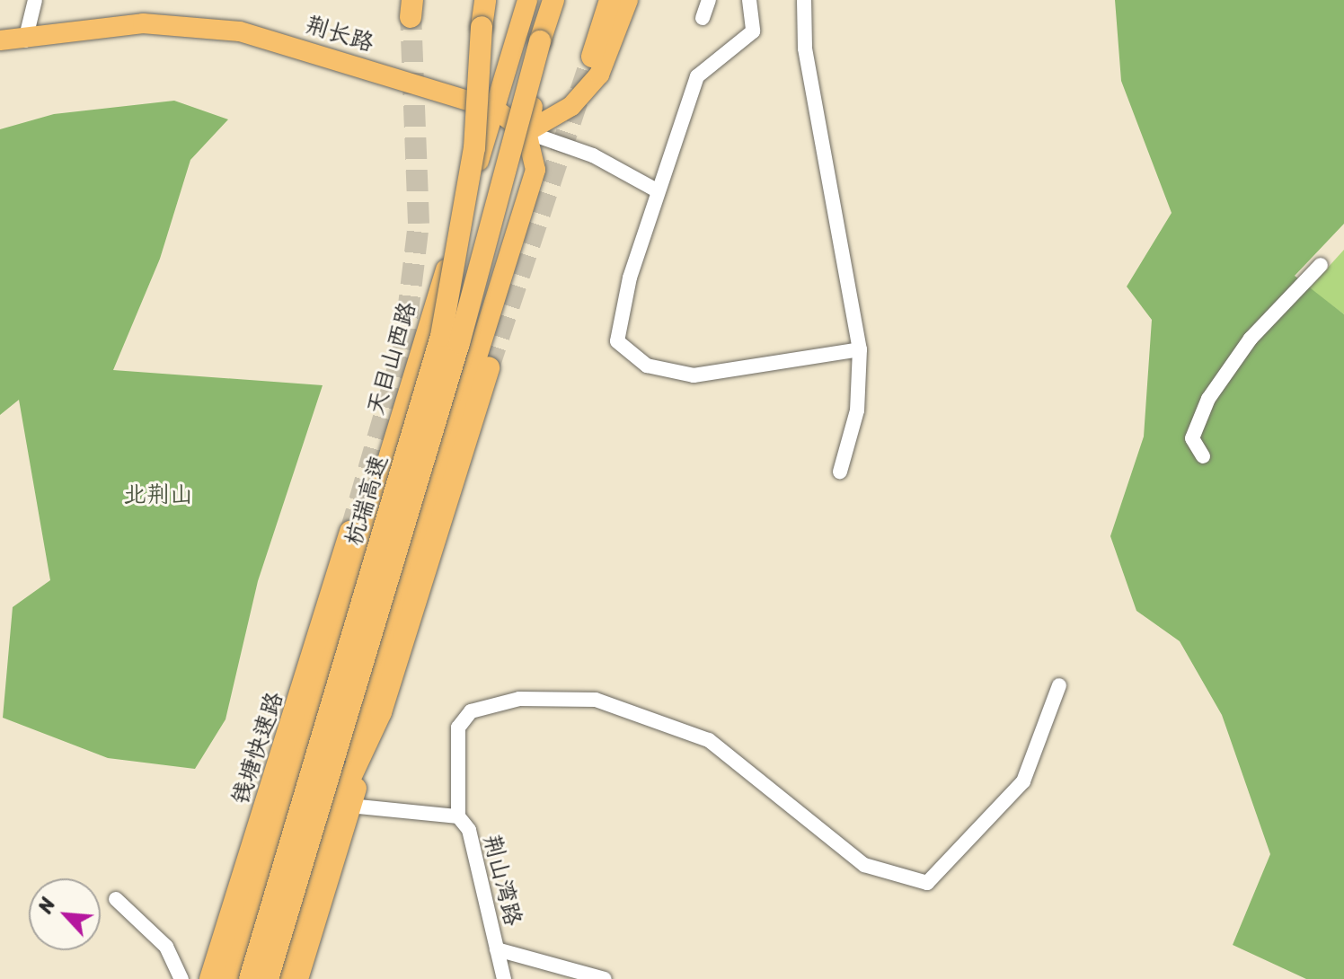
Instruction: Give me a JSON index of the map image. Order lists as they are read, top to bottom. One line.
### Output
{"streets":{"highway":["杭瑞高速","钱塘快速路"],"main road":["荆长路","天目山西路"],"street":["荆山湾路"]},"crossings":[["荆长路","天目山西路"]],"parks":["北荆山"],"north":"top left"}
